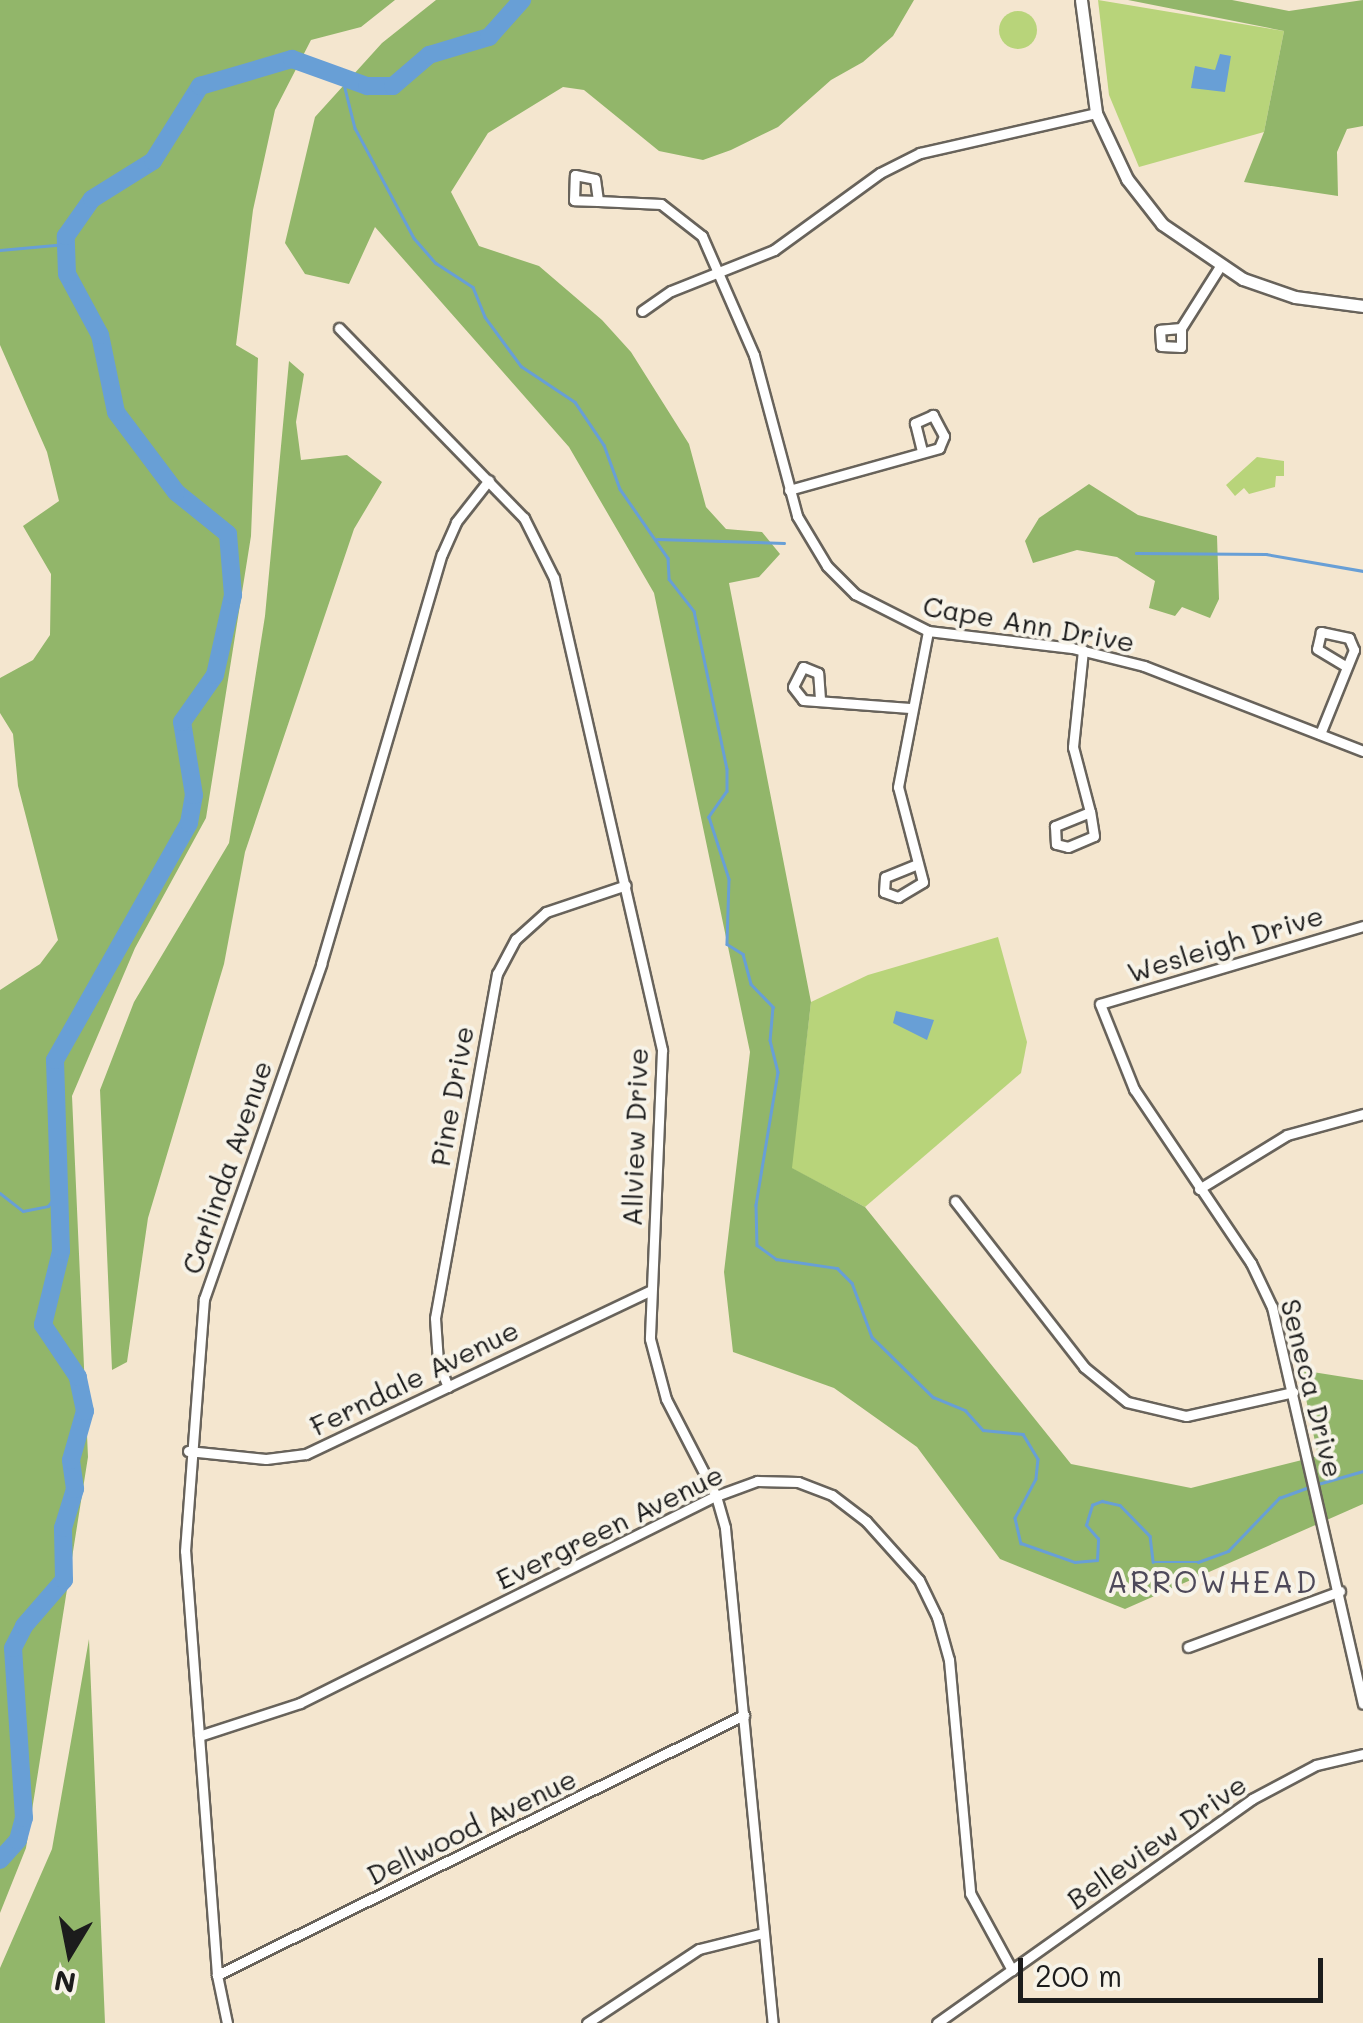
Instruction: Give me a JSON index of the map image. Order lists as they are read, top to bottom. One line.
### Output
{"streets":{"street":["Cape Ann Drive","Wesleigh Drive","Pine Drive","Allview Drive","Carlinda Avenue","Ferndale Avenue","Seneca Drive","Evergreen Avenue","Dellwood Avenue","Belleview Drive"]},"crossings":[["Wesleigh Drive","Seneca Drive"],["Pine Drive","Allview Drive"],["Pine Drive","Ferndale Avenue"],["Allview Drive","Carlinda Avenue"],["Allview Drive","Ferndale Avenue"],["Allview Drive","Evergreen Avenue"],["Allview Drive","Dellwood Avenue"],["Carlinda Avenue","Ferndale Avenue"],["Carlinda Avenue","Evergreen Avenue"],["Carlinda Avenue","Dellwood Avenue"],["Evergreen Avenue","Belleview Drive"]],"districts":["ARROWHEAD"],"scale_bar":"200 m","north":"bottom"}
